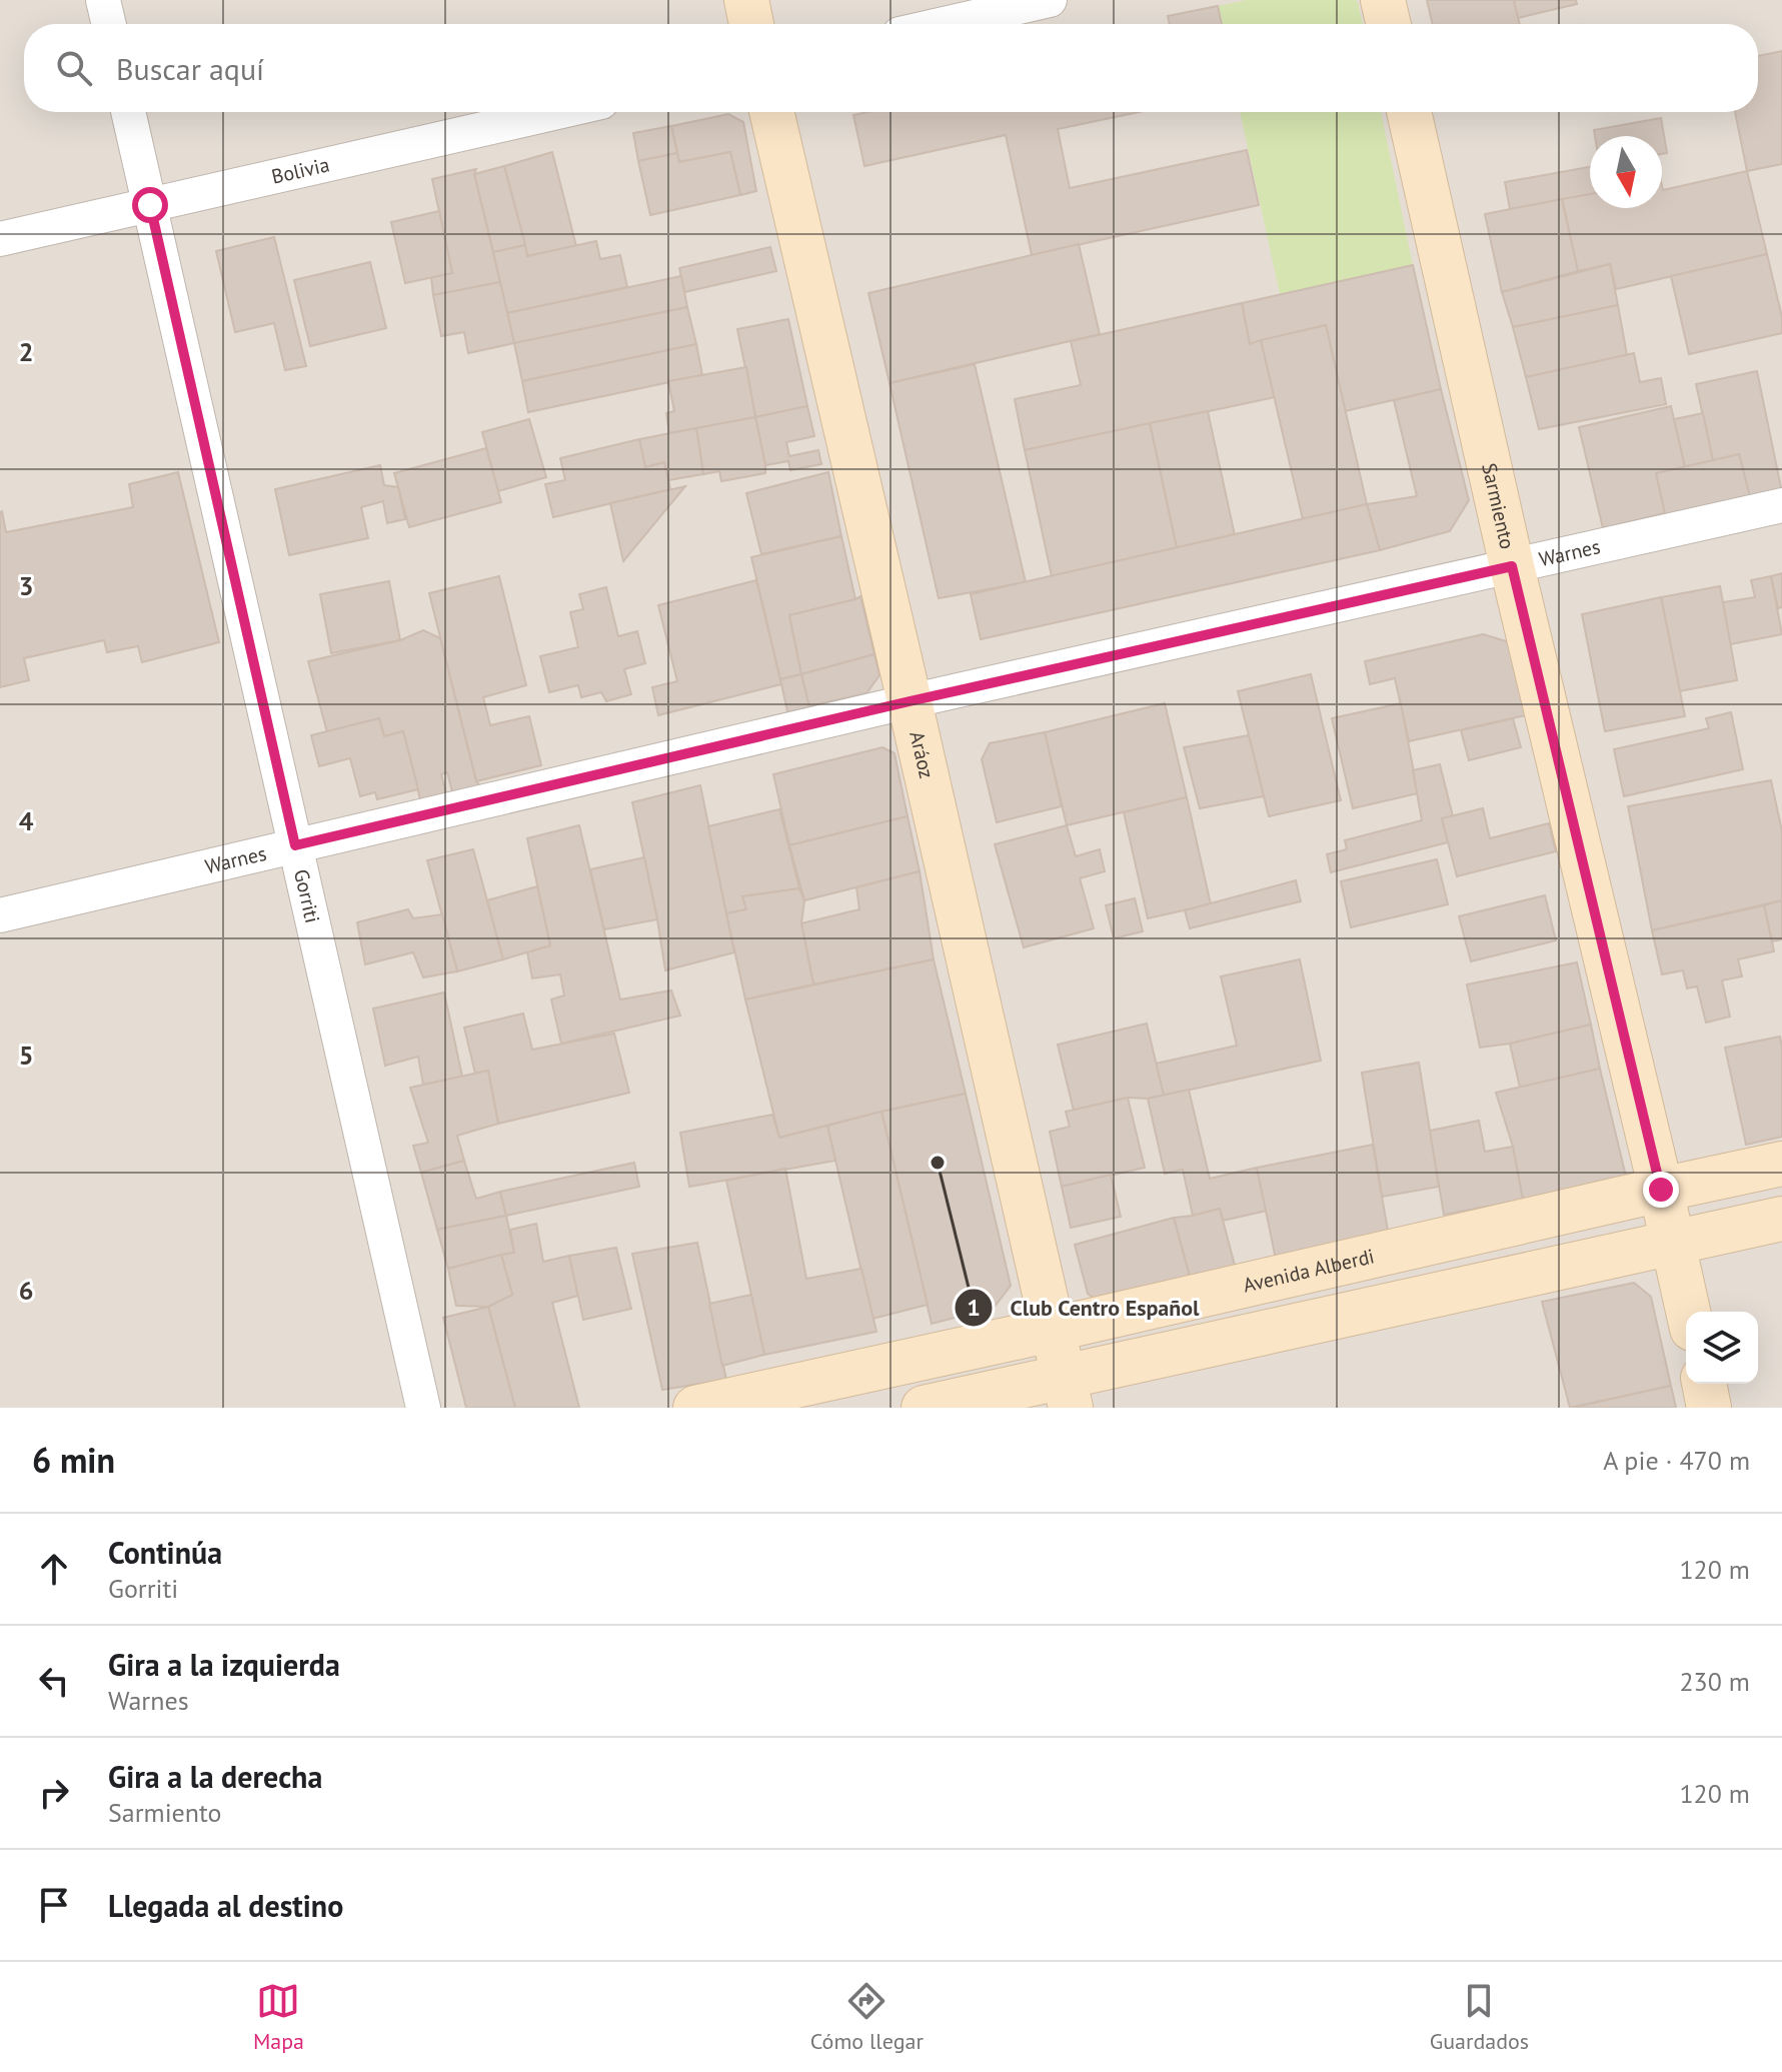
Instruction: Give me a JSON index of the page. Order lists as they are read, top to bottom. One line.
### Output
{"streets":{"street":["Bolivia","Sarmiento","Warnes","Aráoz","Gorriti","Avenida Alberdi"]},"crossings":[["Bolivia","Gorriti"],["Sarmiento","Warnes"],["Sarmiento","Avenida Alberdi"],["Warnes","Aráoz"],["Warnes","Gorriti"],["Aráoz","Avenida Alberdi"]],"places":["Club Centro Español"],"north":"bottom","page":{"search":"Buscar aquí","heading":["6 min","A pie · 470 m"],"list":[["Continúa","Gorriti","120 m"],["Gira a la izquierda","Warnes","230 m"],["Gira a la derecha","Sarmiento","120 m"],"Llegada al destino"],"nav":["Mapa","Cómo llegar","Guardados"]},"grid":{"rows":["2","3","4","5","6"]}}
